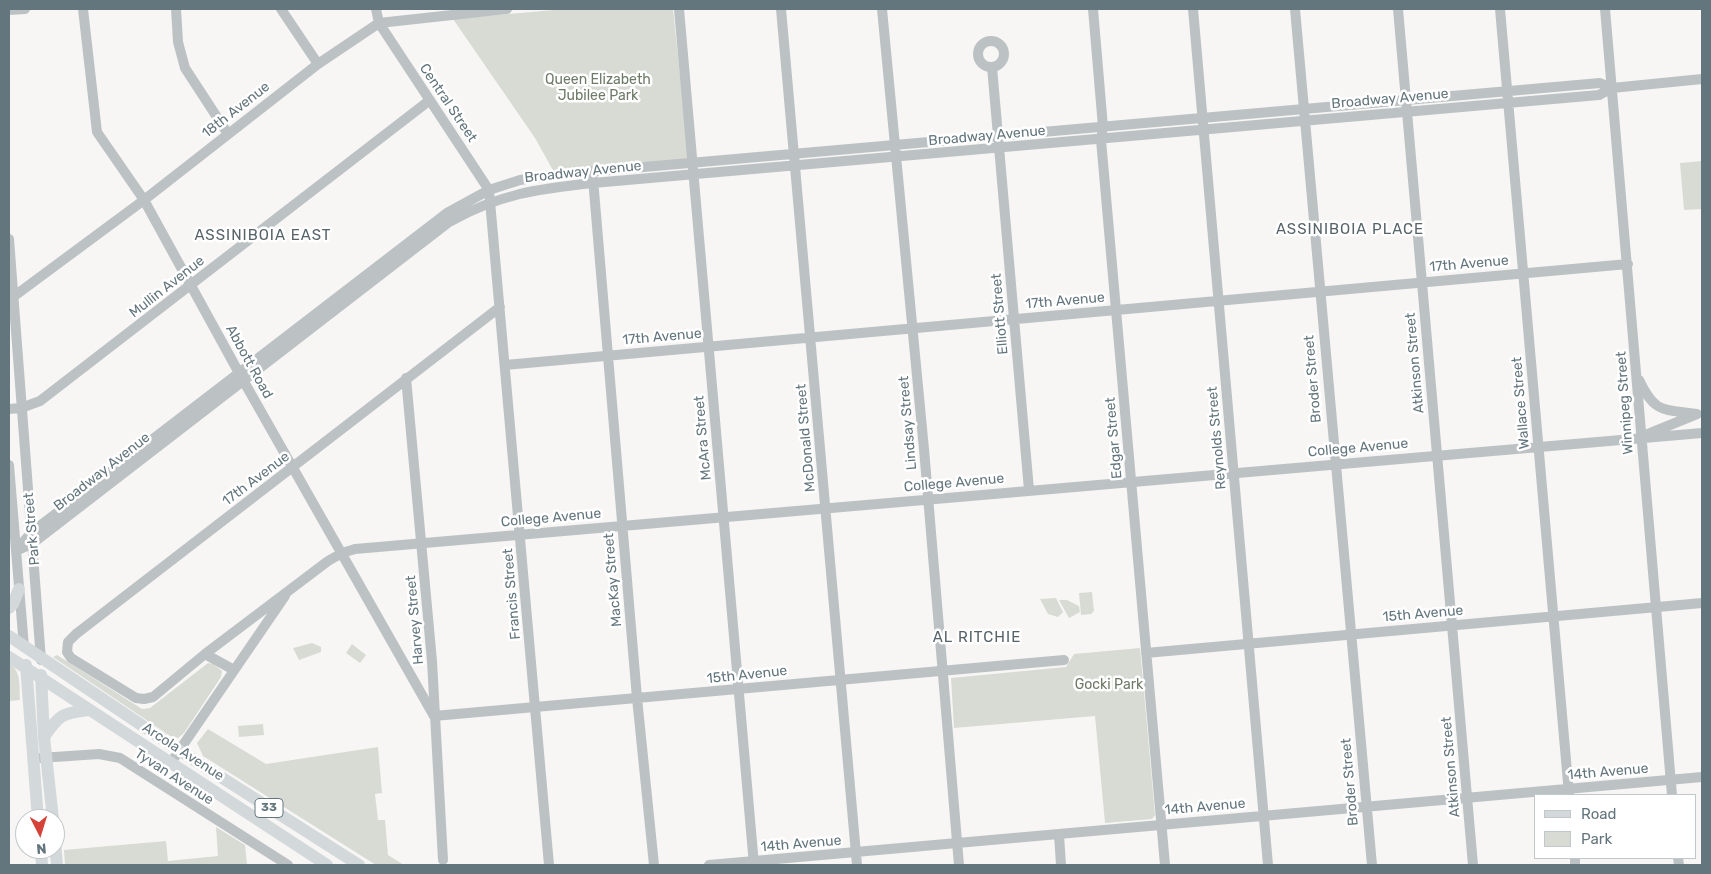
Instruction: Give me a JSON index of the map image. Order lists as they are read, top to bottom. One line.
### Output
{"streets":{"main road":["Park Street","Arcola Avenue","33"],"street":["Broadway Avenue","Central Street","18th Avenue","17th Avenue","Mullin Avenue","Elliott Street","Abbott Road","Atkinson Street","Broder Street","Wallace Street","Winnipeg Street","Lindsay Street","McAra Street","McDonald Street","Edgar Street","Reynolds Street","College Avenue","MacKay Street","Francis Street","15th Avenue","Harvey Street","14th Avenue","Tyvan Avenue"]},"crossings":[["Broadway Avenue","Central Street"],["Broadway Avenue","Elliott Street"],["Broadway Avenue","Abbott Road"],["Broadway Avenue","Atkinson Street"],["Broadway Avenue","Broder Street"],["Broadway Avenue","Wallace Street"],["Broadway Avenue","Winnipeg Street"],["Broadway Avenue","Lindsay Street"],["Broadway Avenue","McAra Street"],["Broadway Avenue","McDonald Street"],["Broadway Avenue","Edgar Street"],["Broadway Avenue","Reynolds Street"],["Broadway Avenue","Park Street"],["Broadway Avenue","MacKay Street"],["Broadway Avenue","Francis Street"],["Central Street","18th Avenue"],["Central Street","Mullin Avenue"],["Central Street","Francis Street"],["18th Avenue","Abbott Road"],["18th Avenue","Park Street"],["17th Avenue","Elliott Street"],["17th Avenue","Abbott Road"],["17th Avenue","Atkinson Street"],["17th Avenue","Broder Street"],["17th Avenue","Wallace Street"],["17th Avenue","Winnipeg Street"],["17th Avenue","Lindsay Street"],["17th Avenue","McAra Street"],["17th Avenue","McDonald Street"],["17th Avenue","Edgar Street"],["17th Avenue","Reynolds Street"],["17th Avenue","College Avenue"],["17th Avenue","MacKay Street"],["17th Avenue","Francis Street"],["17th Avenue","Harvey Street"],["Mullin Avenue","Abbott Road"],["Mullin Avenue","Park Street"],["Elliott Street","College Avenue"],["Abbott Road","College Avenue"],["Abbott Road","15th Avenue"],["Abbott Road","Harvey Street"],["Atkinson Street","College Avenue"],["Atkinson Street","15th Avenue"],["Atkinson Street","14th Avenue"],["Broder Street","College Avenue"],["Broder Street","15th Avenue"],["Broder Street","14th Avenue"],["Wallace Street","College Avenue"],["Wallace Street","15th Avenue"],["Wallace Street","14th Avenue"],["Winnipeg Street","College Avenue"],["Winnipeg Street","15th Avenue"],["Winnipeg Street","14th Avenue"],["Lindsay Street","College Avenue"],["Lindsay Street","15th Avenue"],["Lindsay Street","14th Avenue"],["McAra Street","College Avenue"],["McAra Street","15th Avenue"],["McAra Street","14th Avenue"],["McDonald Street","College Avenue"],["McDonald Street","15th Avenue"],["McDonald Street","14th Avenue"],["Edgar Street","College Avenue"],["Edgar Street","15th Avenue"],["Edgar Street","14th Avenue"],["Reynolds Street","College Avenue"],["Reynolds Street","15th Avenue"],["Reynolds Street","14th Avenue"],["College Avenue","MacKay Street"],["College Avenue","Francis Street"],["College Avenue","Harvey Street"],["College Avenue","Arcola Avenue"],["Park Street","Arcola Avenue"],["Park Street","Tyvan Avenue"],["MacKay Street","15th Avenue"],["Francis Street","15th Avenue"],["15th Avenue","Harvey Street"]],"districts":["ASSINIBOIA PLACE","ASSINIBOIA EAST","AL RITCHIE"],"parks":["Queen Elizabeth Jubilee Park","Gocki Park"],"legend":["Road","Park"],"north":"bottom"}
